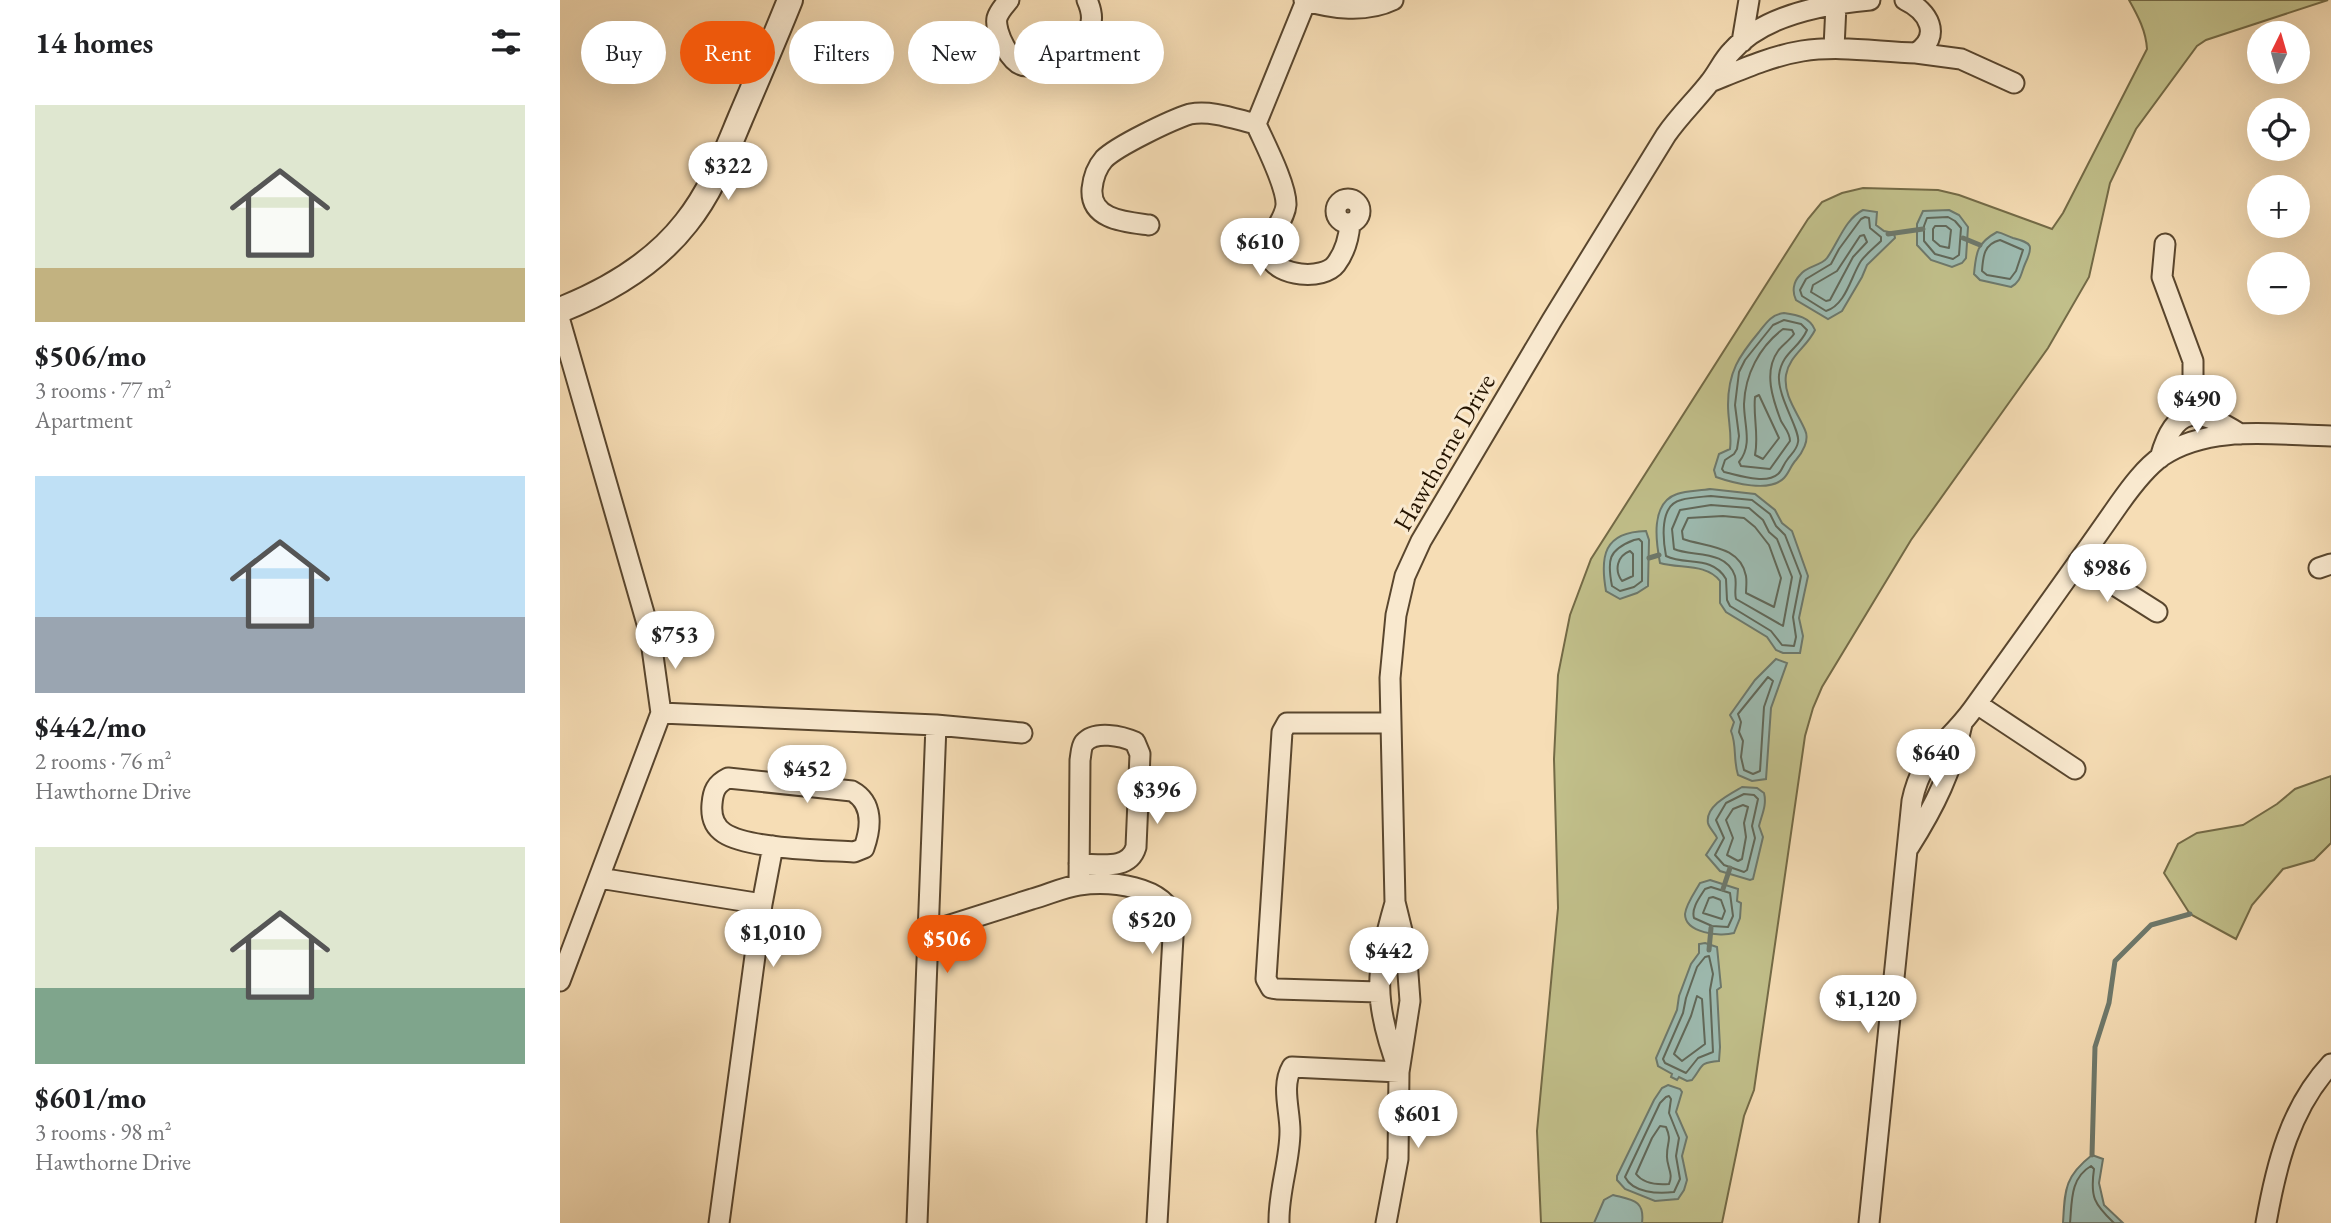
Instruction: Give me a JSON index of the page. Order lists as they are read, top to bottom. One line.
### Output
{"streets":{"street":["Hawthorne Drive"]},"north":"top","page":{"heading":"14 homes","map_buttons":["+","−"],"chip":["Buy","Rent","Filters","New","Apartment"],"list":[{"name":"$506/mo","note":"3 rooms · 77 m² · Apartment"},{"name":"$442/mo","note":"2 rooms · 76 m² · Hawthorne Drive"},{"name":"$601/mo","note":"3 rooms · 98 m² · Hawthorne Drive"}],"price":["$322","$610","$490","$986","$753","$640","$452","$396","$520","$1,010","$506","$442","$1,120","$601"]}}
